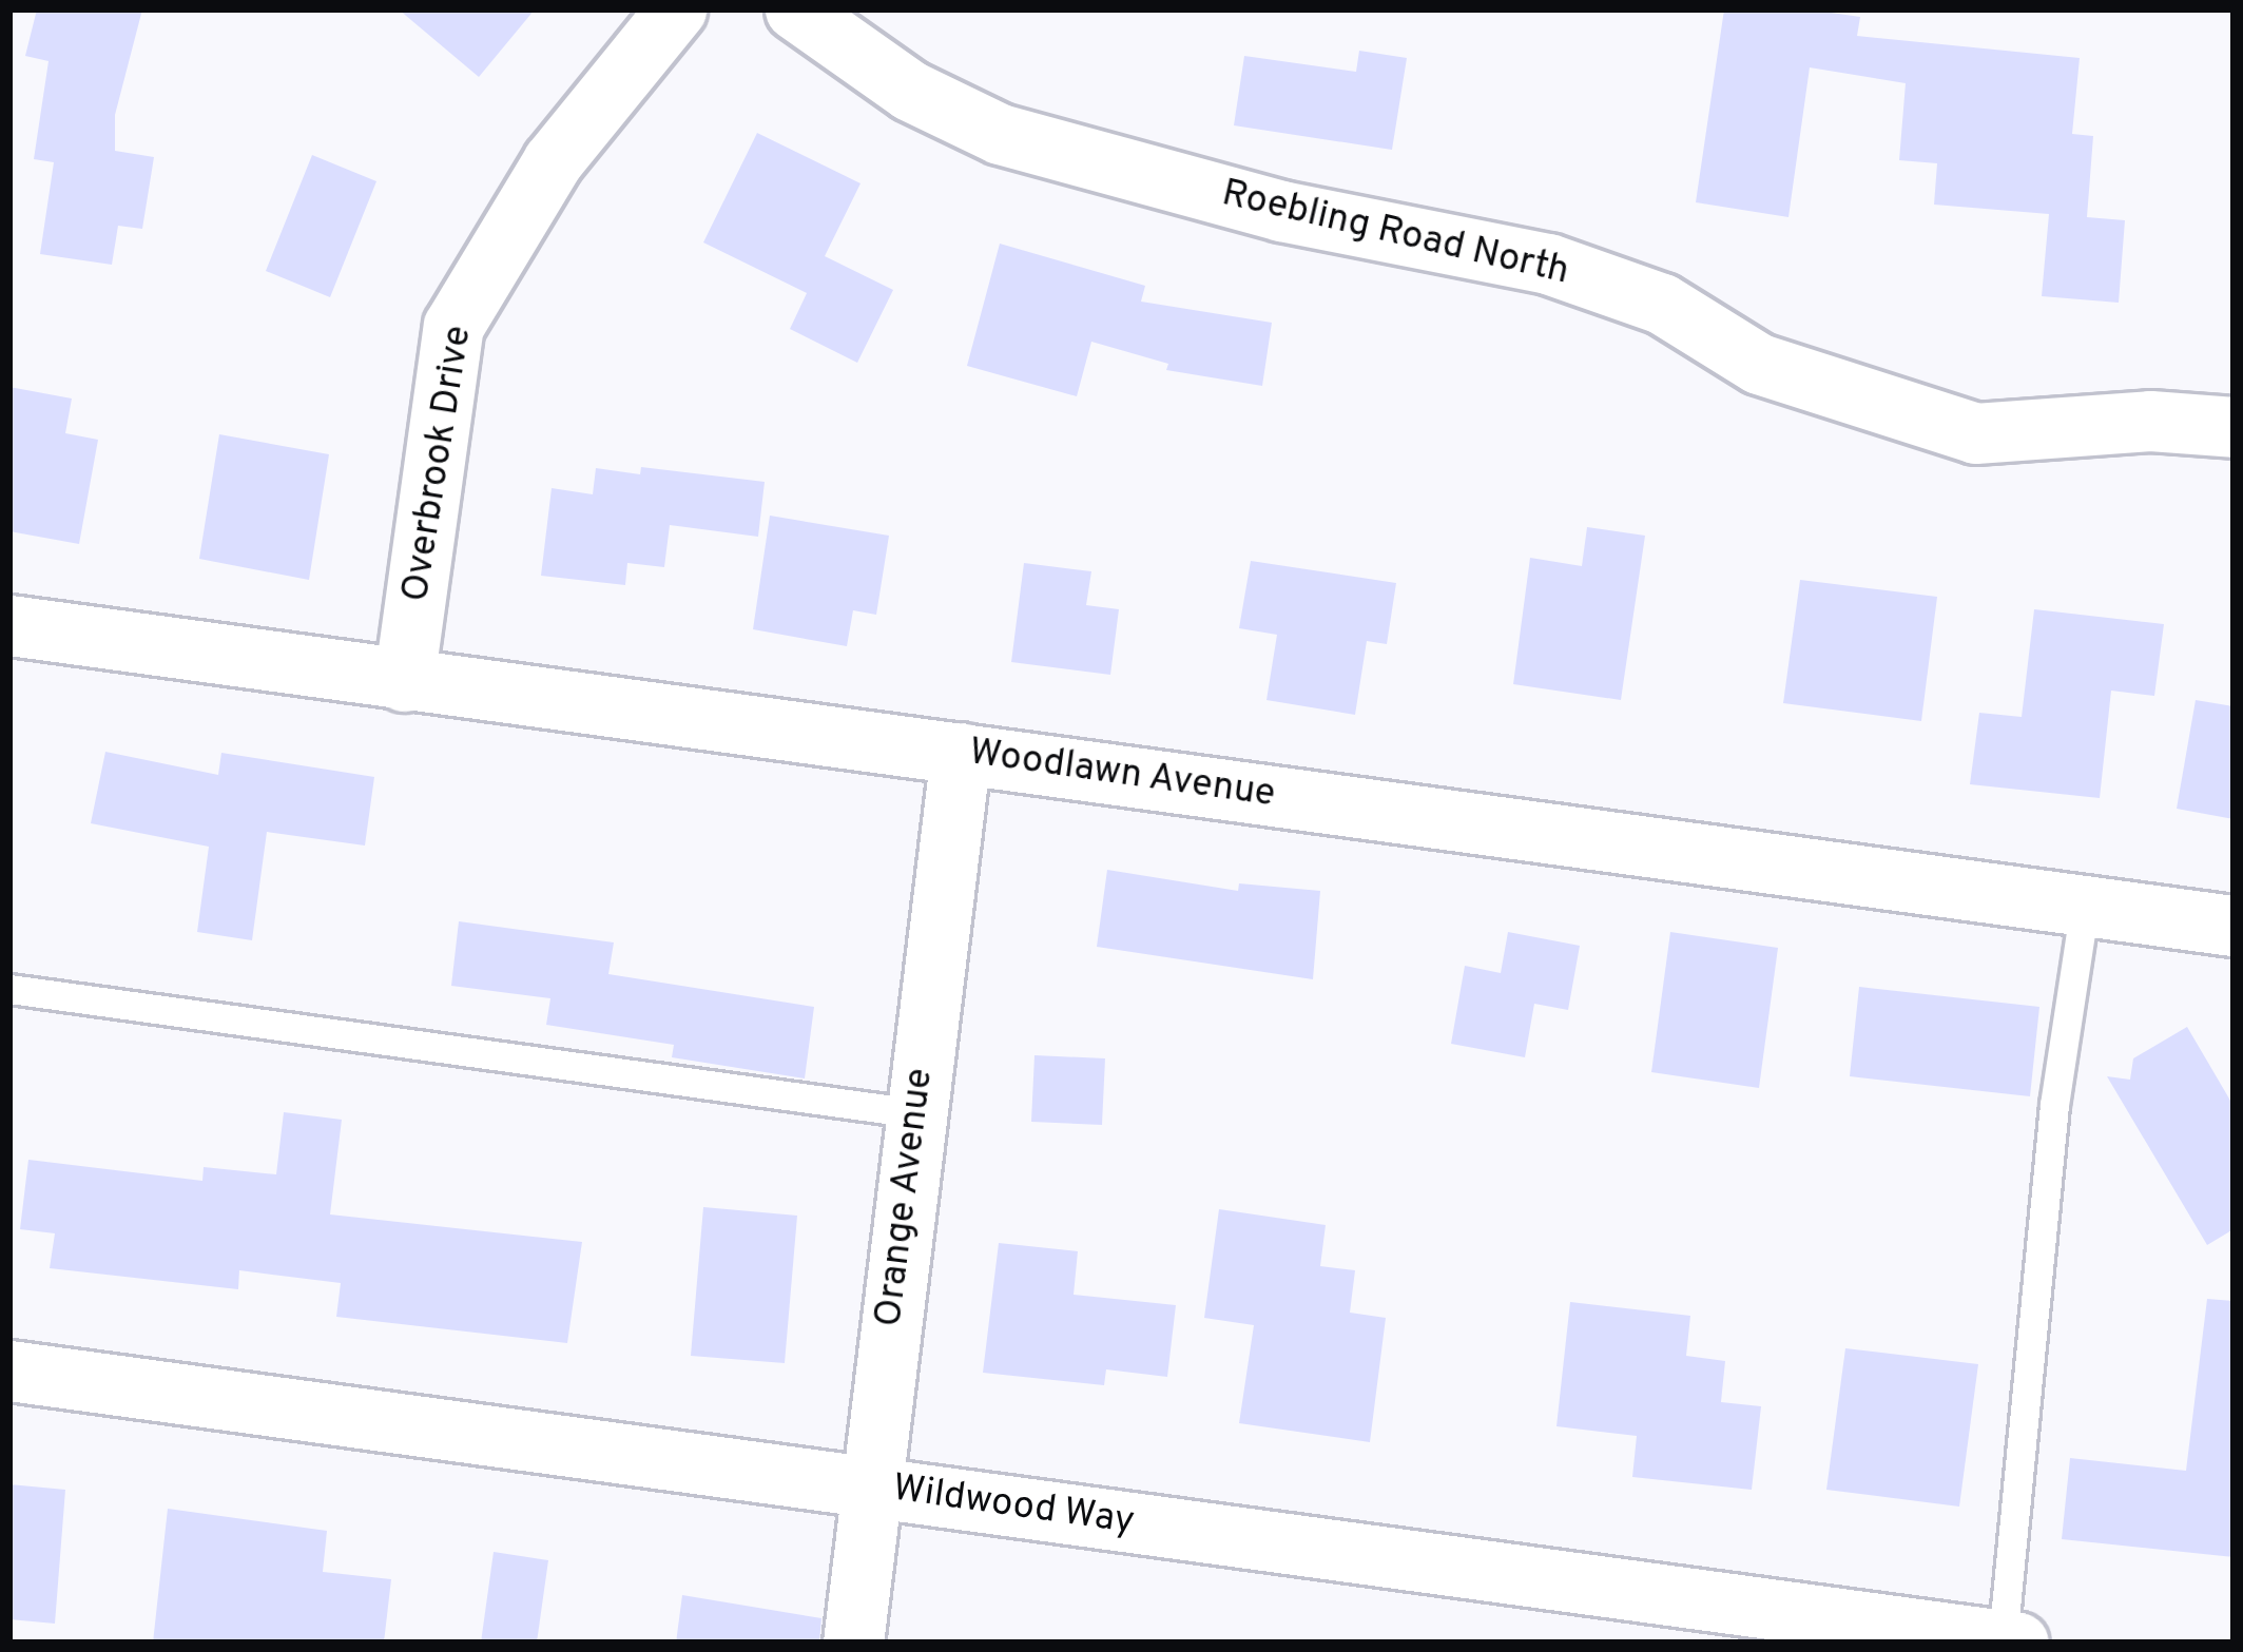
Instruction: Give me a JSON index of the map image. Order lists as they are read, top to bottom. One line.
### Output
{"streets":{"street":["Roebling Road North","Overbrook Drive","Woodlawn Avenue","Orange Avenue","Wildwood Way"]},"crossings":[["Overbrook Drive","Woodlawn Avenue"],["Woodlawn Avenue","Orange Avenue"],["Orange Avenue","Wildwood Way"]]}
